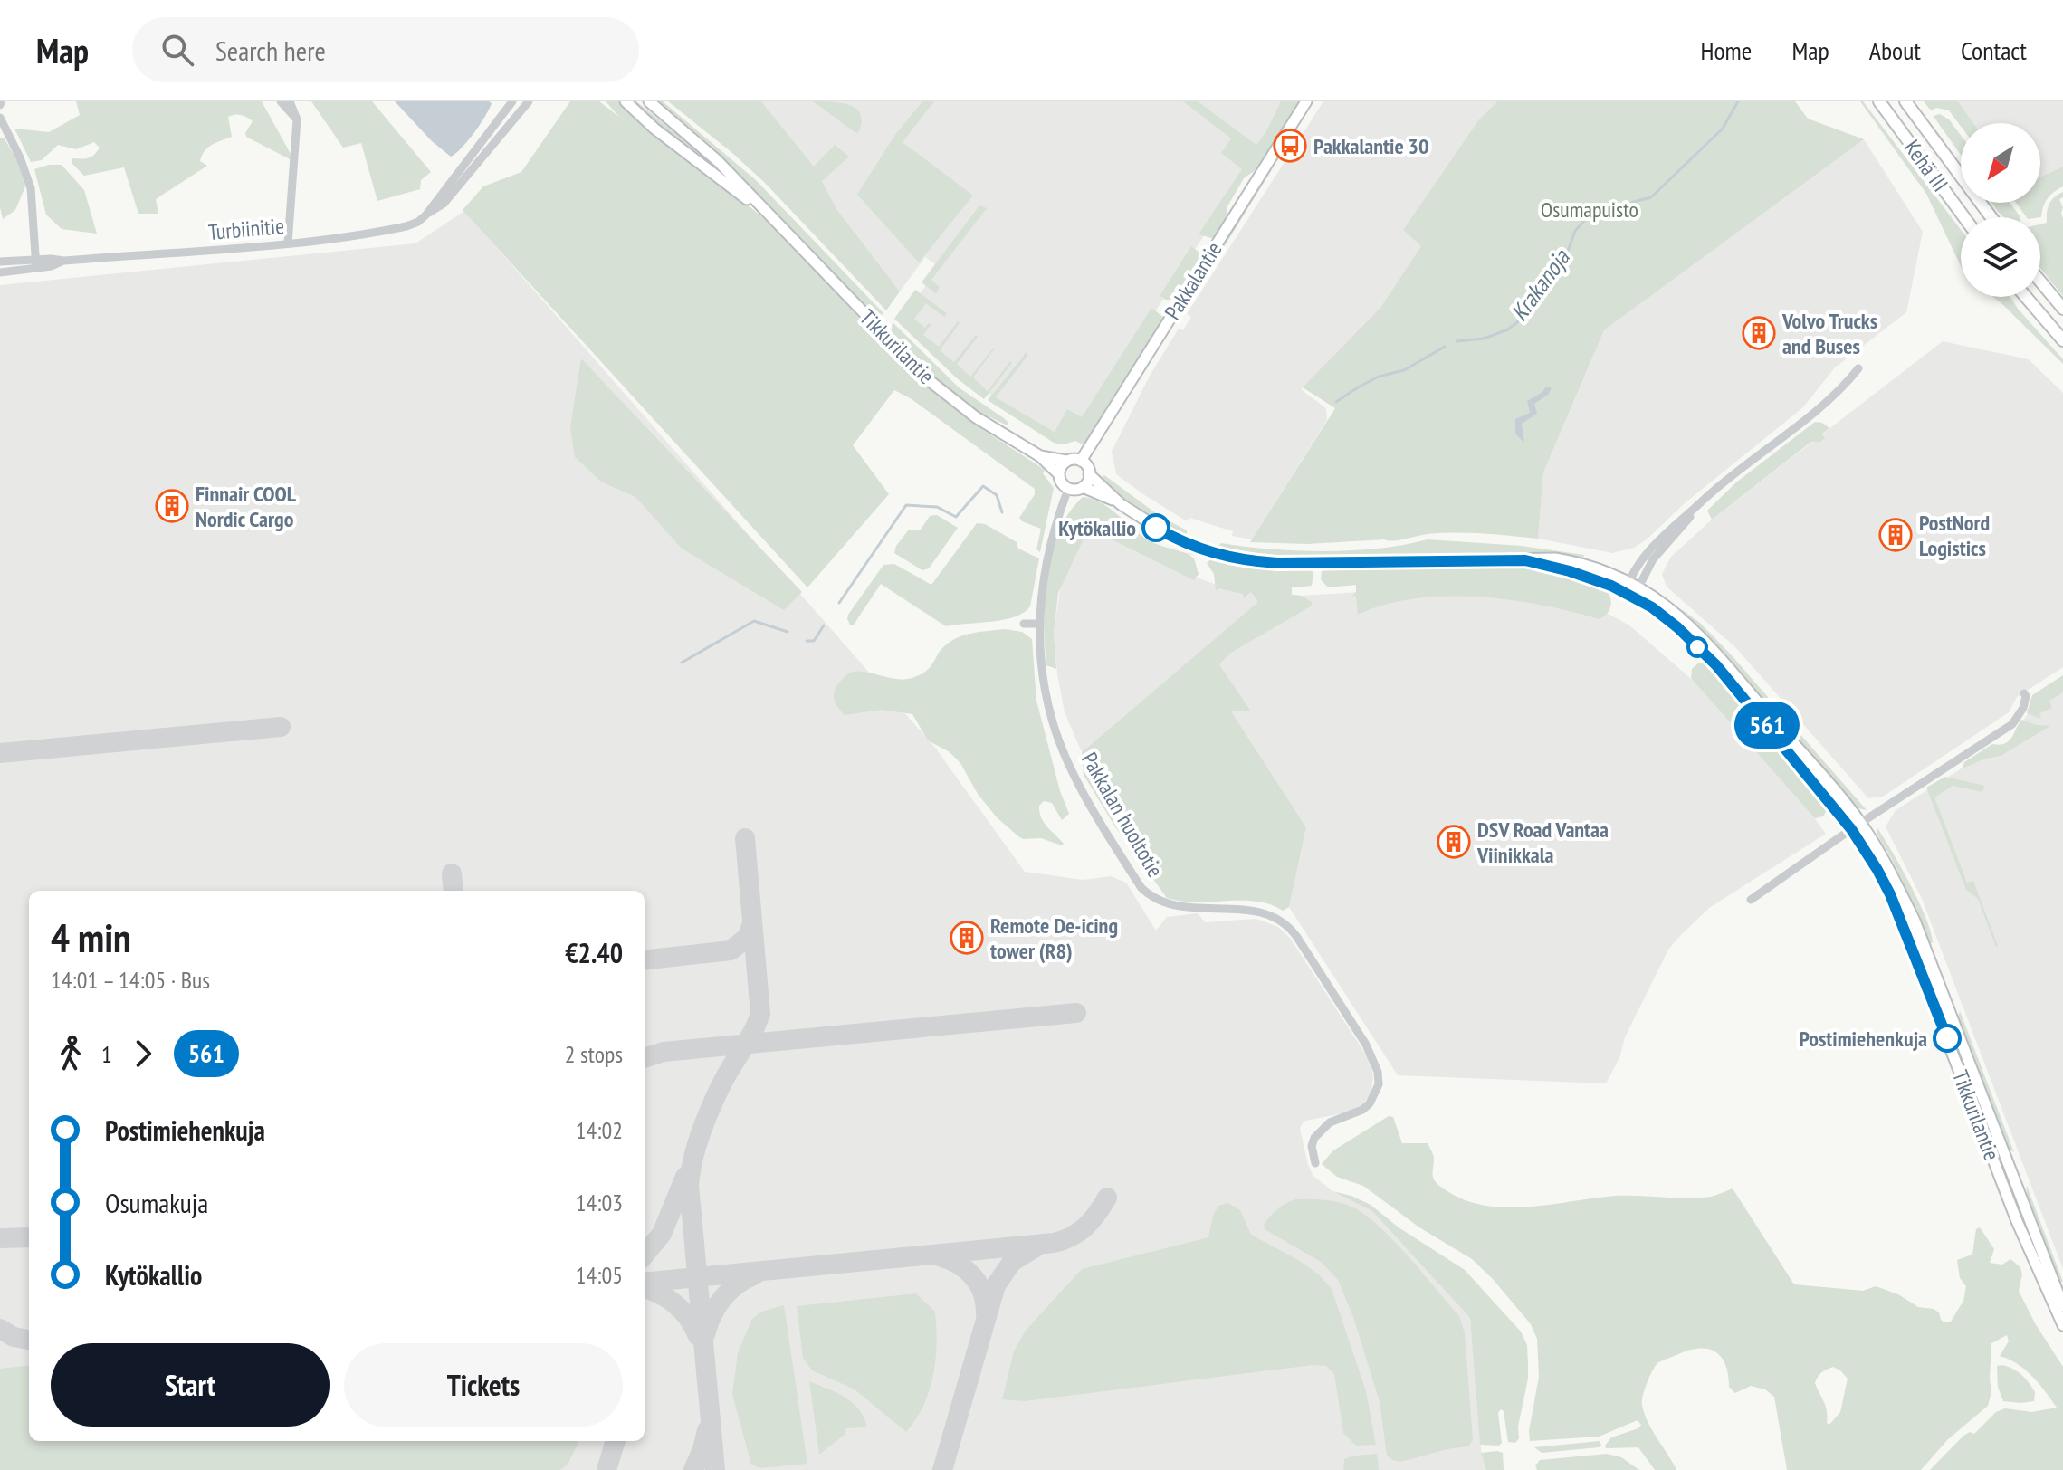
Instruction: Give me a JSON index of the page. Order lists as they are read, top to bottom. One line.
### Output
{"streets":{"highway":["Kehä III"],"main road":["Pakkalantie","Tikkurilantie"],"street":["Turbiinitie","Pakkalan huoltotie"]},"crossings":[["Pakkalantie","Tikkurilantie"],["Pakkalantie","Pakkalan huoltotie"],["Tikkurilantie","Pakkalan huoltotie"]],"water":["Krakanoja"],"parks":["Osumapuisto"],"places":{"bus stop":["Pakkalantie 30"],"building":["Volvo Trucks and Buses","Finnair COOL Nordic Cargo","PostNord Logistics","DSV Road Vantaa Viinikkala","Remote De-icing tower (R8)"],"other":["Kytökallio","Postimiehenkuja"]},"lines":["bus line 561"],"north":"bottom left","page":{"header":"Map","search":"Search here","nav":["Home","Map","About","Contact"],"on_map":"561","heading":["4 min","14:01 – 14:05 · Bus","€2.40"],"legs":["1","561","2 stops"],"list":[{"name":"Postimiehenkuja","value":"14:02"},{"name":"Osumakuja","value":"14:03"},{"name":"Kytökallio","value":"14:05"}],"buttons":["Start","Tickets"]}}
